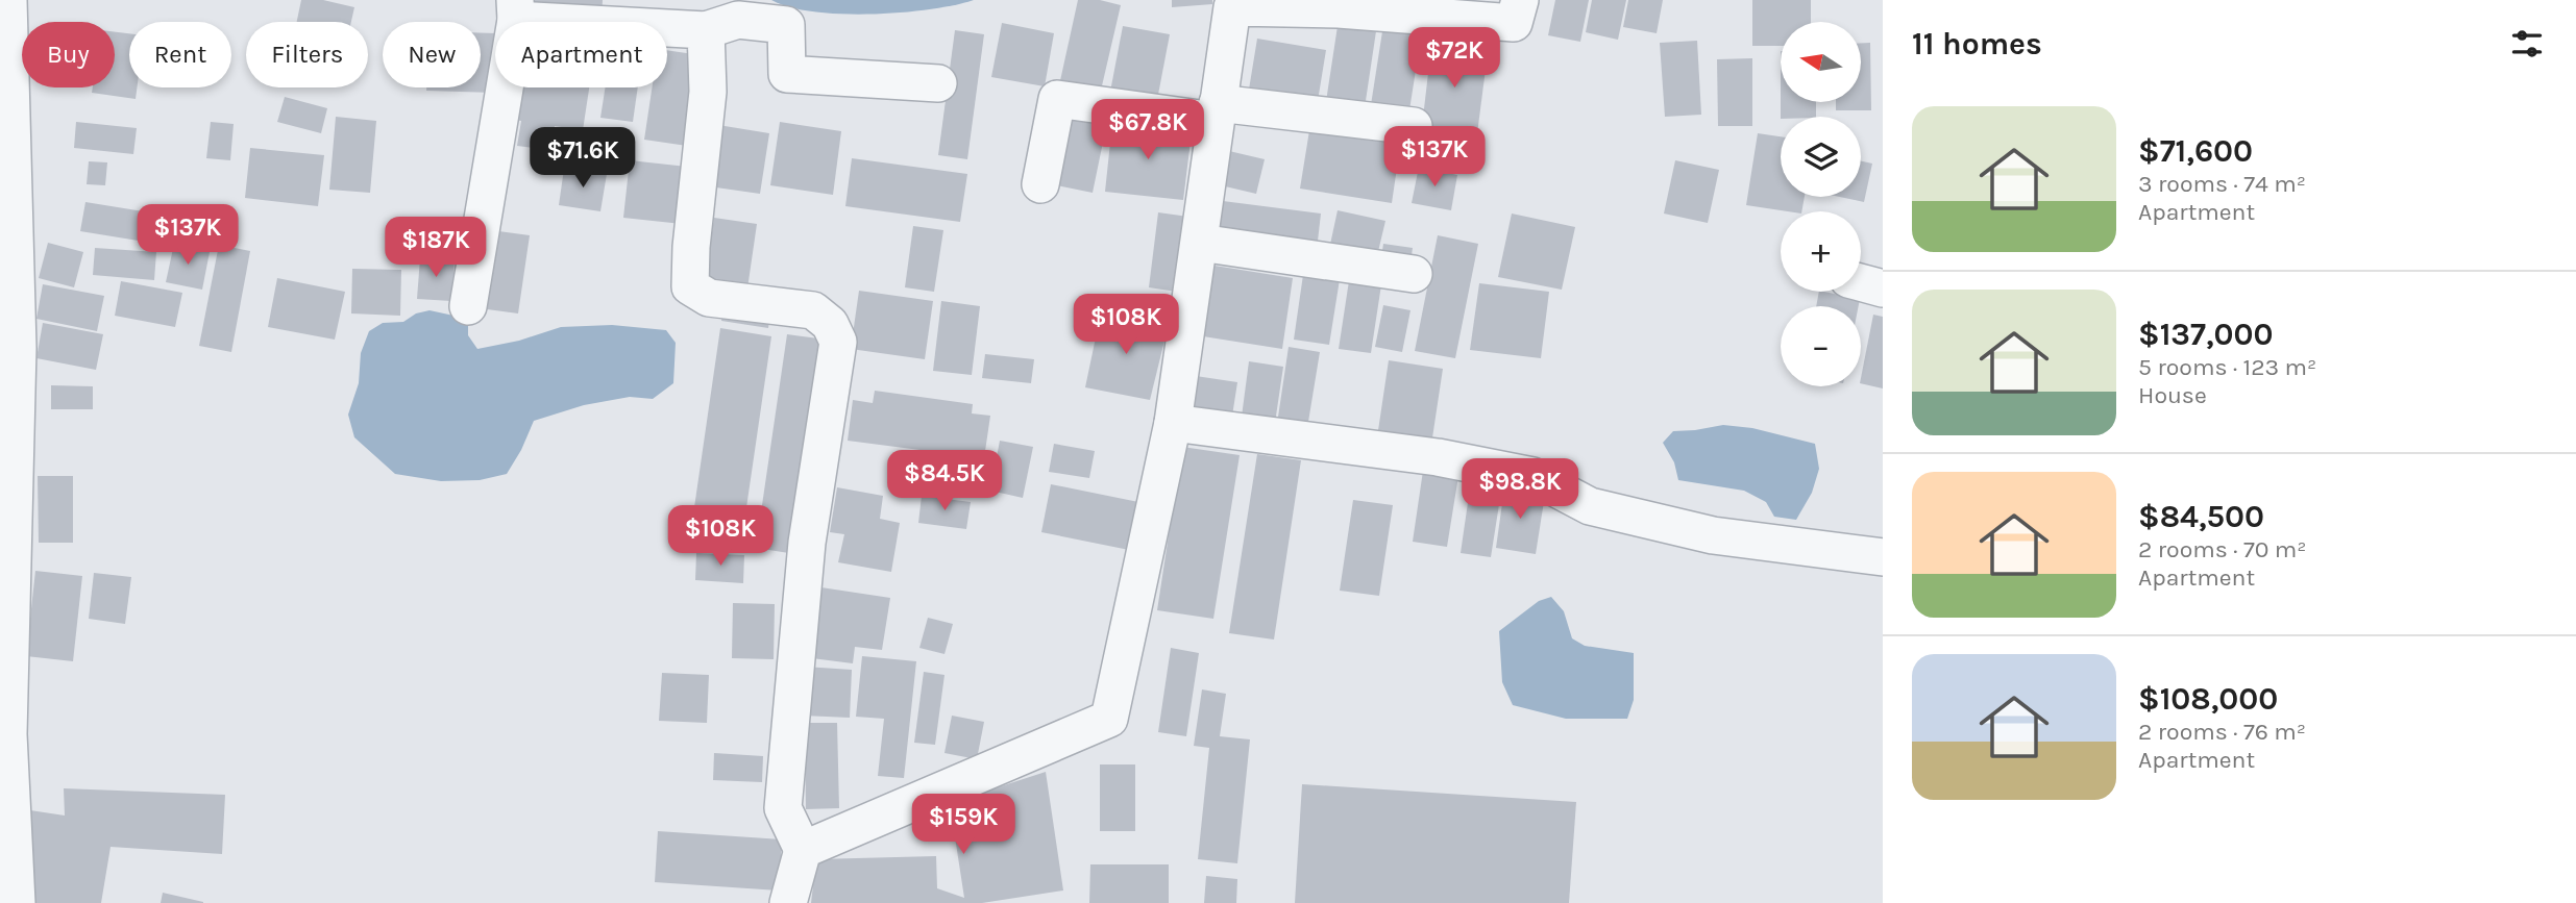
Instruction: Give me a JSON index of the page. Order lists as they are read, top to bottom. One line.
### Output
{"north":"left","page":{"heading":"11 homes","map_buttons":["+","−"],"chip":["Buy","Rent","Filters","New","Apartment"],"price":["$72K","$67.8K","$137K","$71.6K","$137K","$187K","$108K","$84.5K","$98.8K","$108K","$159K"],"list":[{"name":"$71,600","note":"3 rooms · 74 m² · Apartment"},{"name":"$137,000","note":"5 rooms · 123 m² · House"},{"name":"$84,500","note":"2 rooms · 70 m² · Apartment"},{"name":"$108,000","note":"2 rooms · 76 m² · Apartment"}]}}
